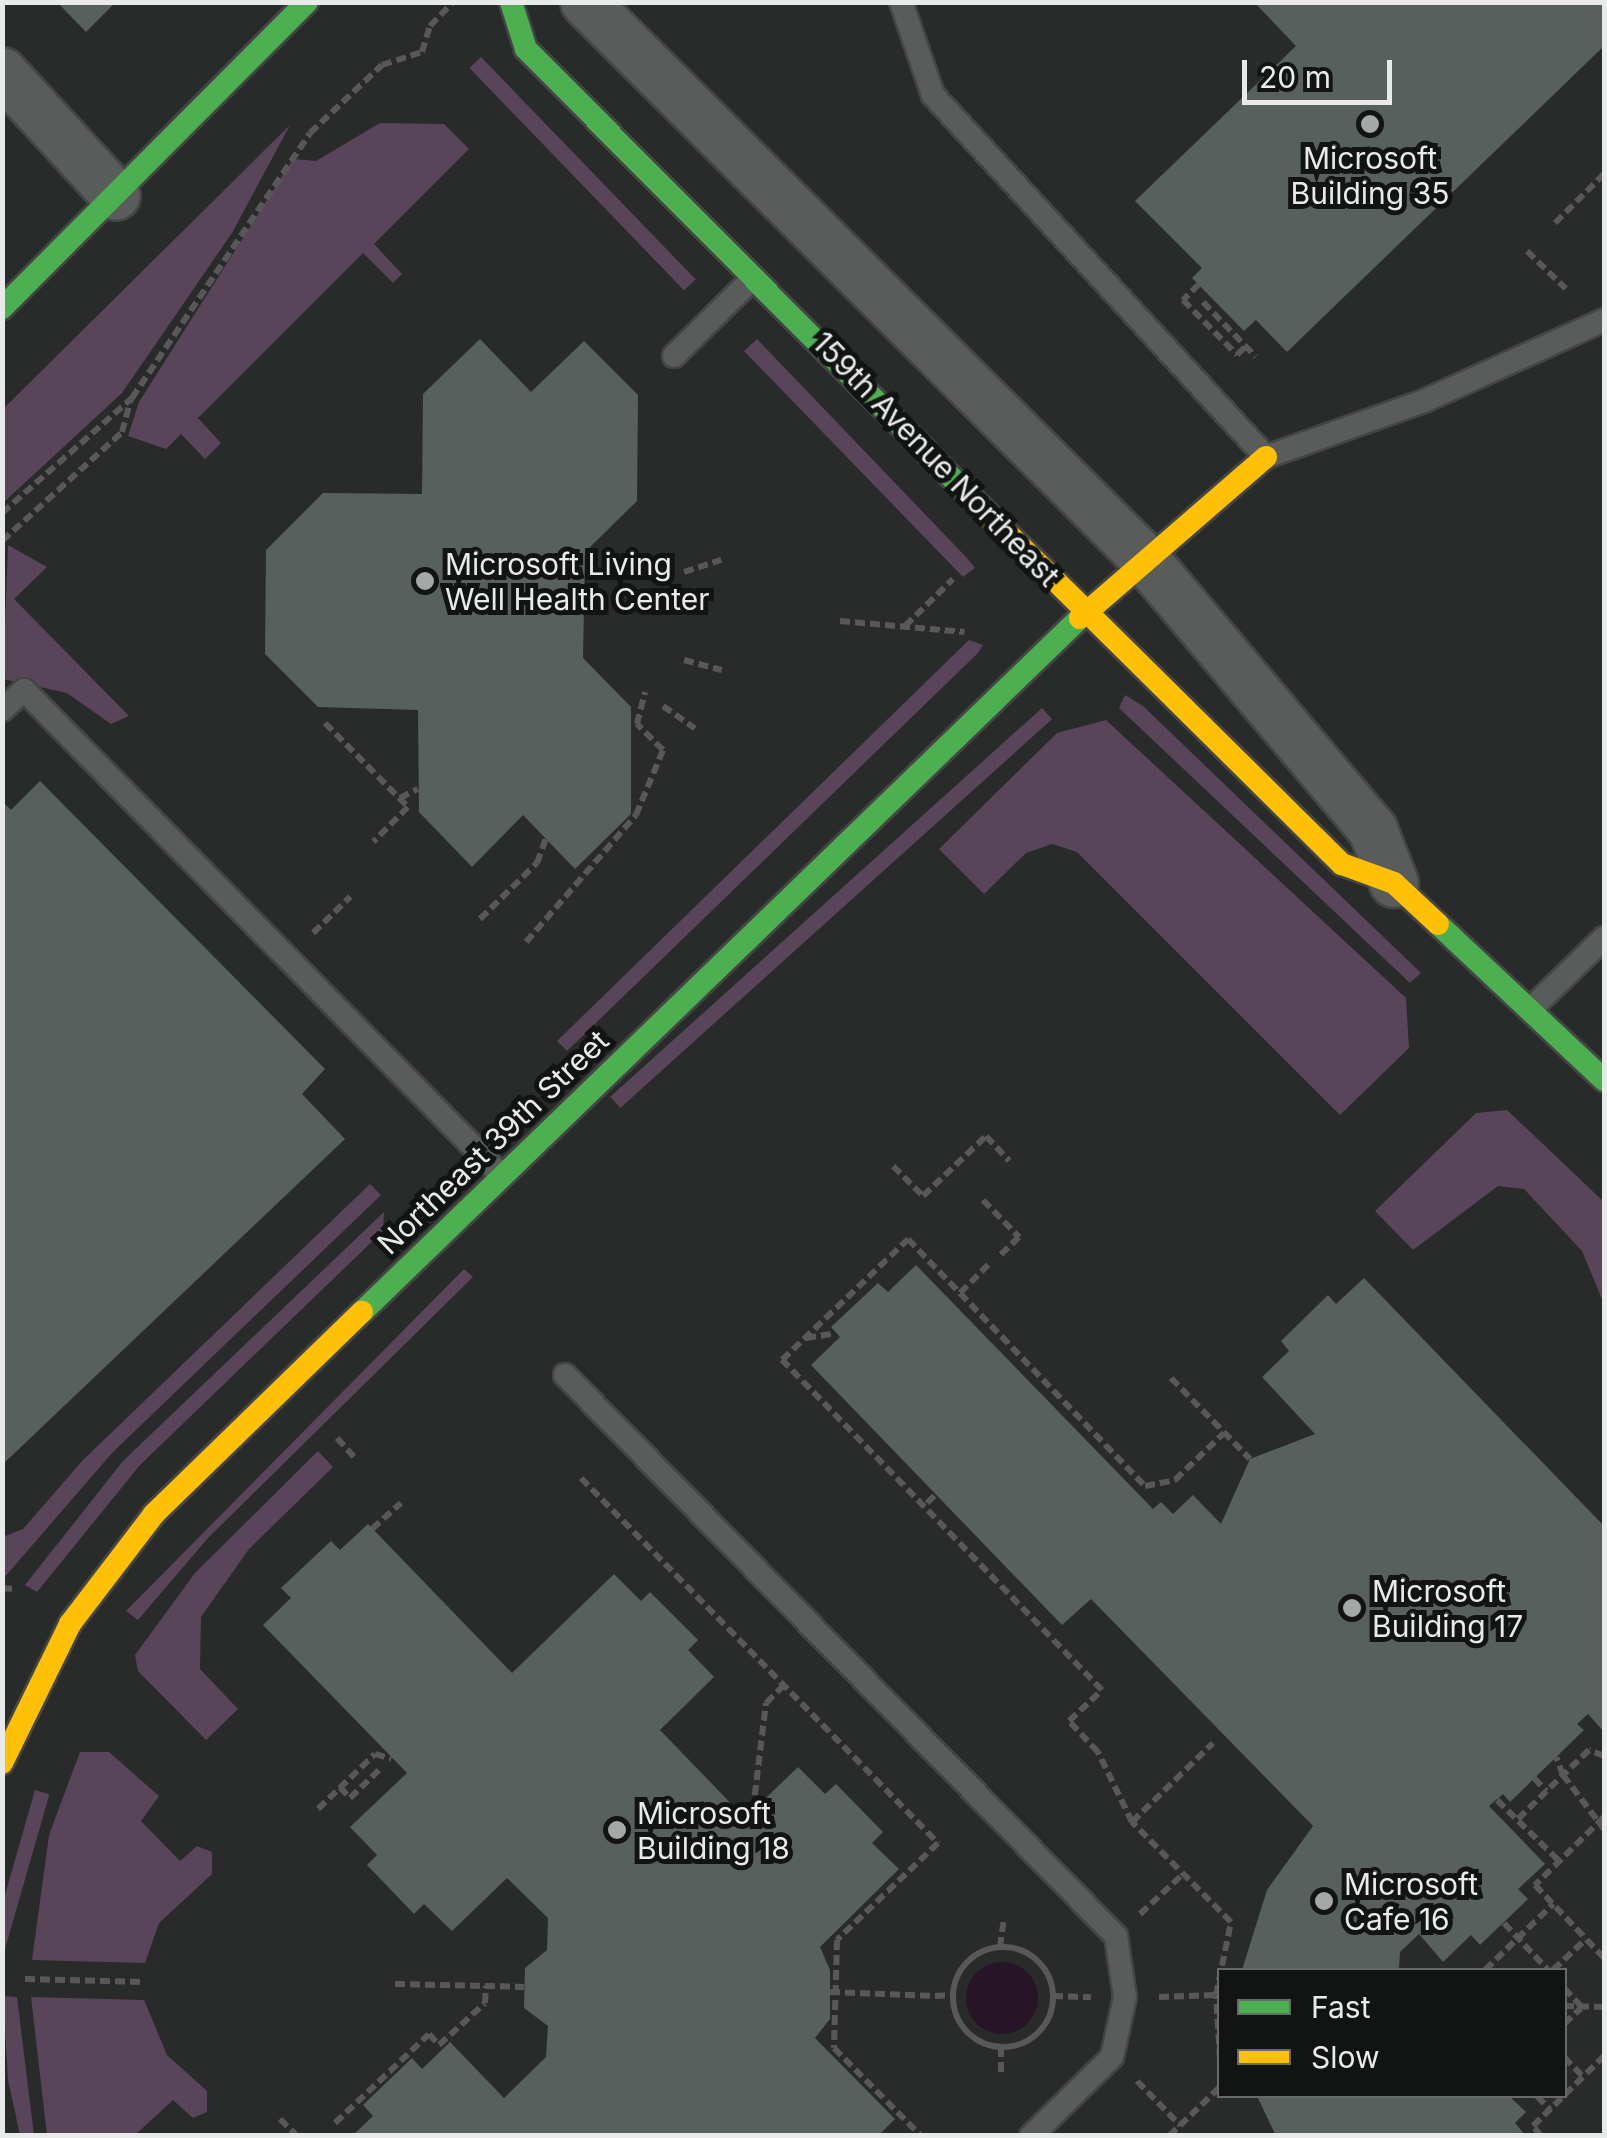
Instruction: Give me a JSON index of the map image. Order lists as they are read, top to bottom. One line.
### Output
{"streets":{"street":["159th Avenue Northeast","Northeast 39th Street"]},"crossings":[["159th Avenue Northeast","Northeast 39th Street"]],"places":["Microsoft Building 35","Microsoft Living Well Health Center","Microsoft Building 17","Microsoft Building 18","Microsoft Cafe 16"],"legend":["Fast","Slow"],"scale_bar":"20 m"}
